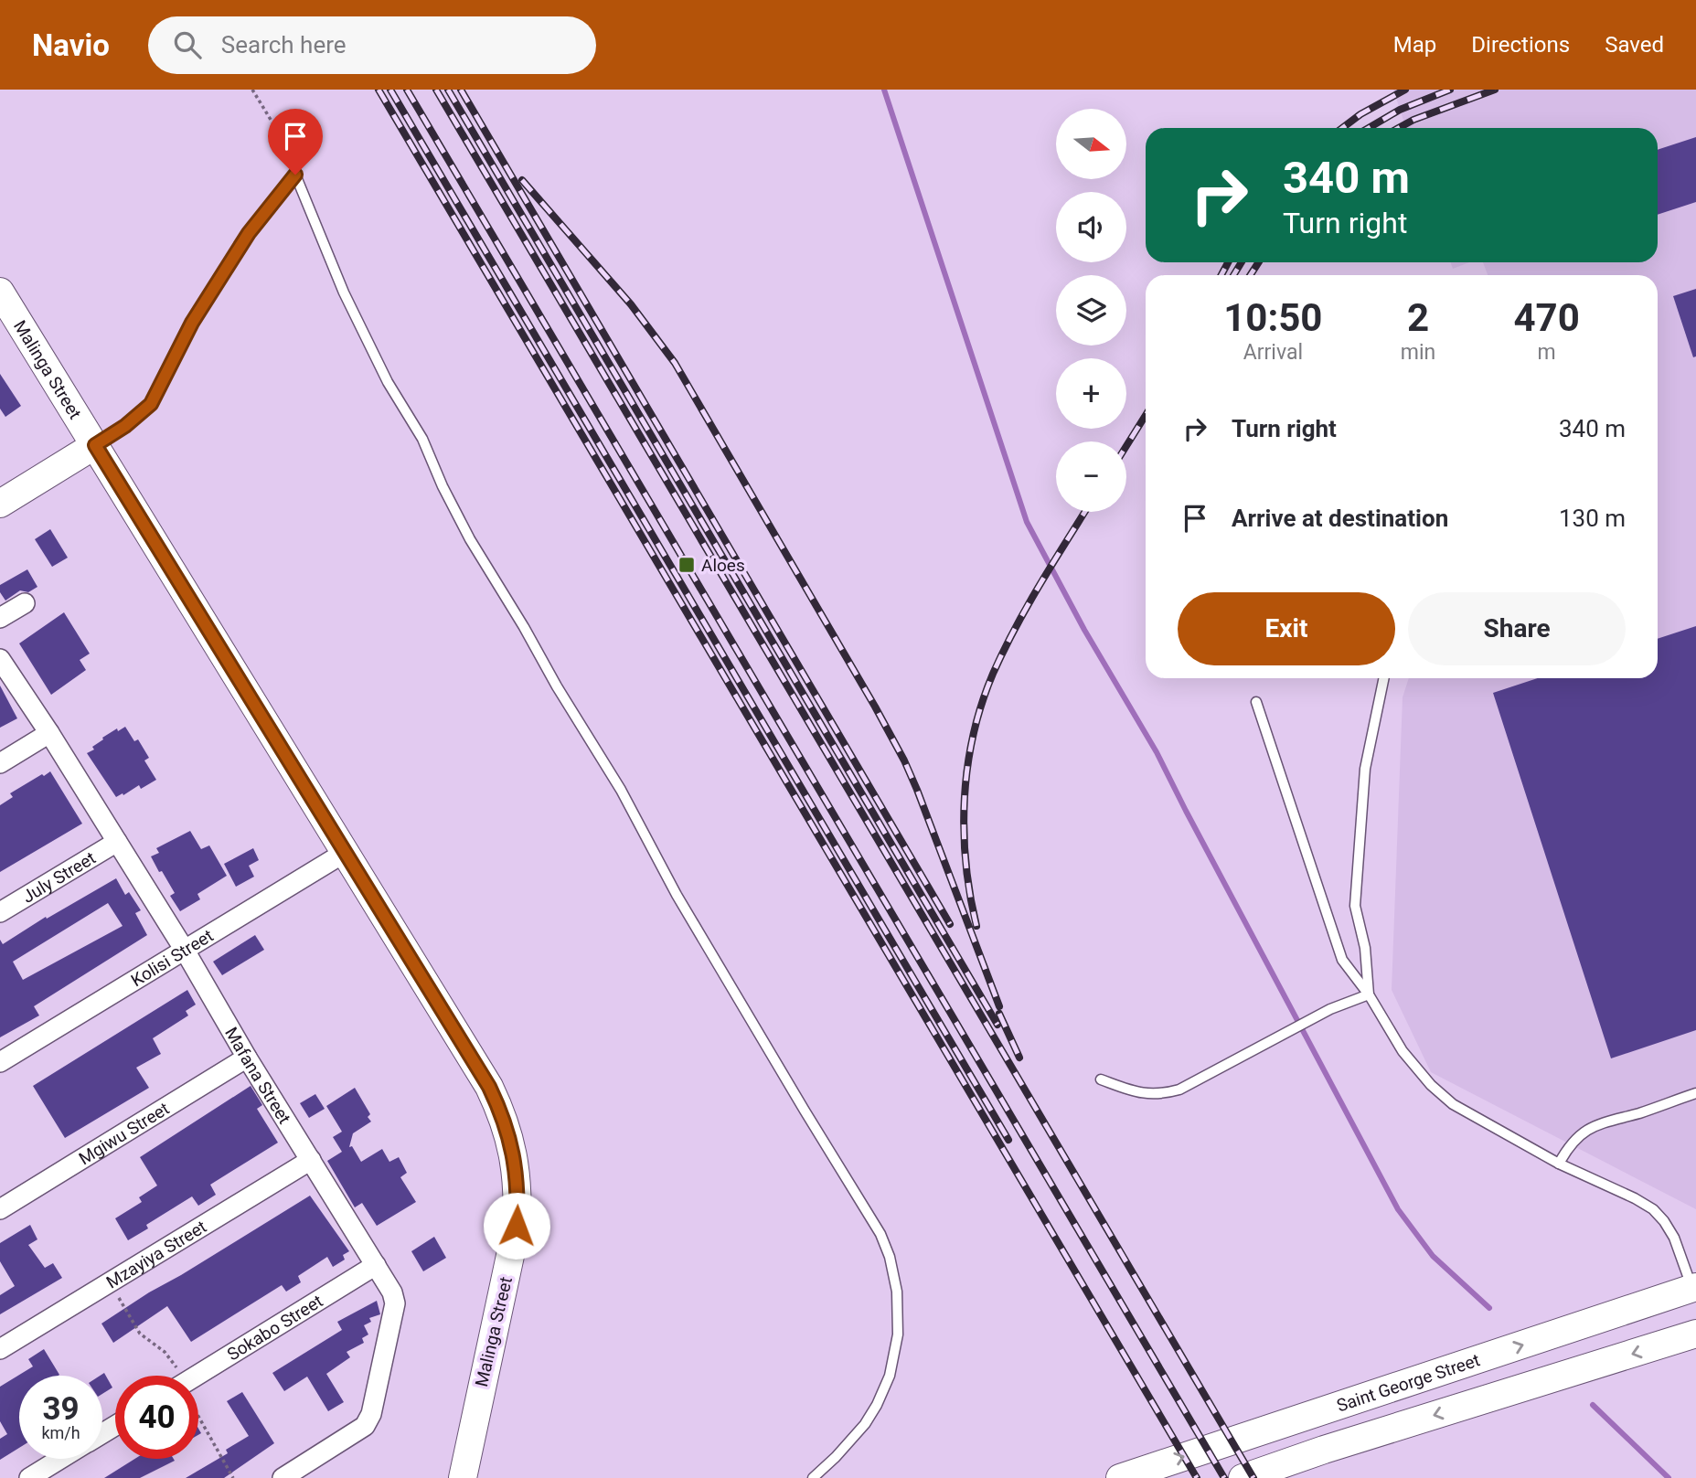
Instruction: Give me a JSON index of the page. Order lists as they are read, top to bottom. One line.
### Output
{"streets":{"street":["Malinga Street","July Street","Kolisi Street","Mafana Street","Mgiwu Street","Mzayiya Street","Sokabo Street","Saint George Street"]},"crossings":[["Malinga Street","Kolisi Street"],["July Street","Mafana Street"],["Kolisi Street","Mafana Street"],["Mafana Street","Mgiwu Street"],["Mafana Street","Mzayiya Street"],["Mafana Street","Sokabo Street"]],"places":{"transit":["Aloes"]},"north":"right","page":{"header":"Navio","search":"Search here","nav":["Map","Directions","Saved"],"map_buttons":["+","−"],"turn":["340 m","Turn right"],"eta":["10:50","Arrival","2","min","470","m"],"list":[{"name":"Turn right","value":"340 m"},{"name":"Arrive at destination","value":"130 m"}],"buttons":["Exit","Share"],"speed":"39 km/h","limit":"40"}}
